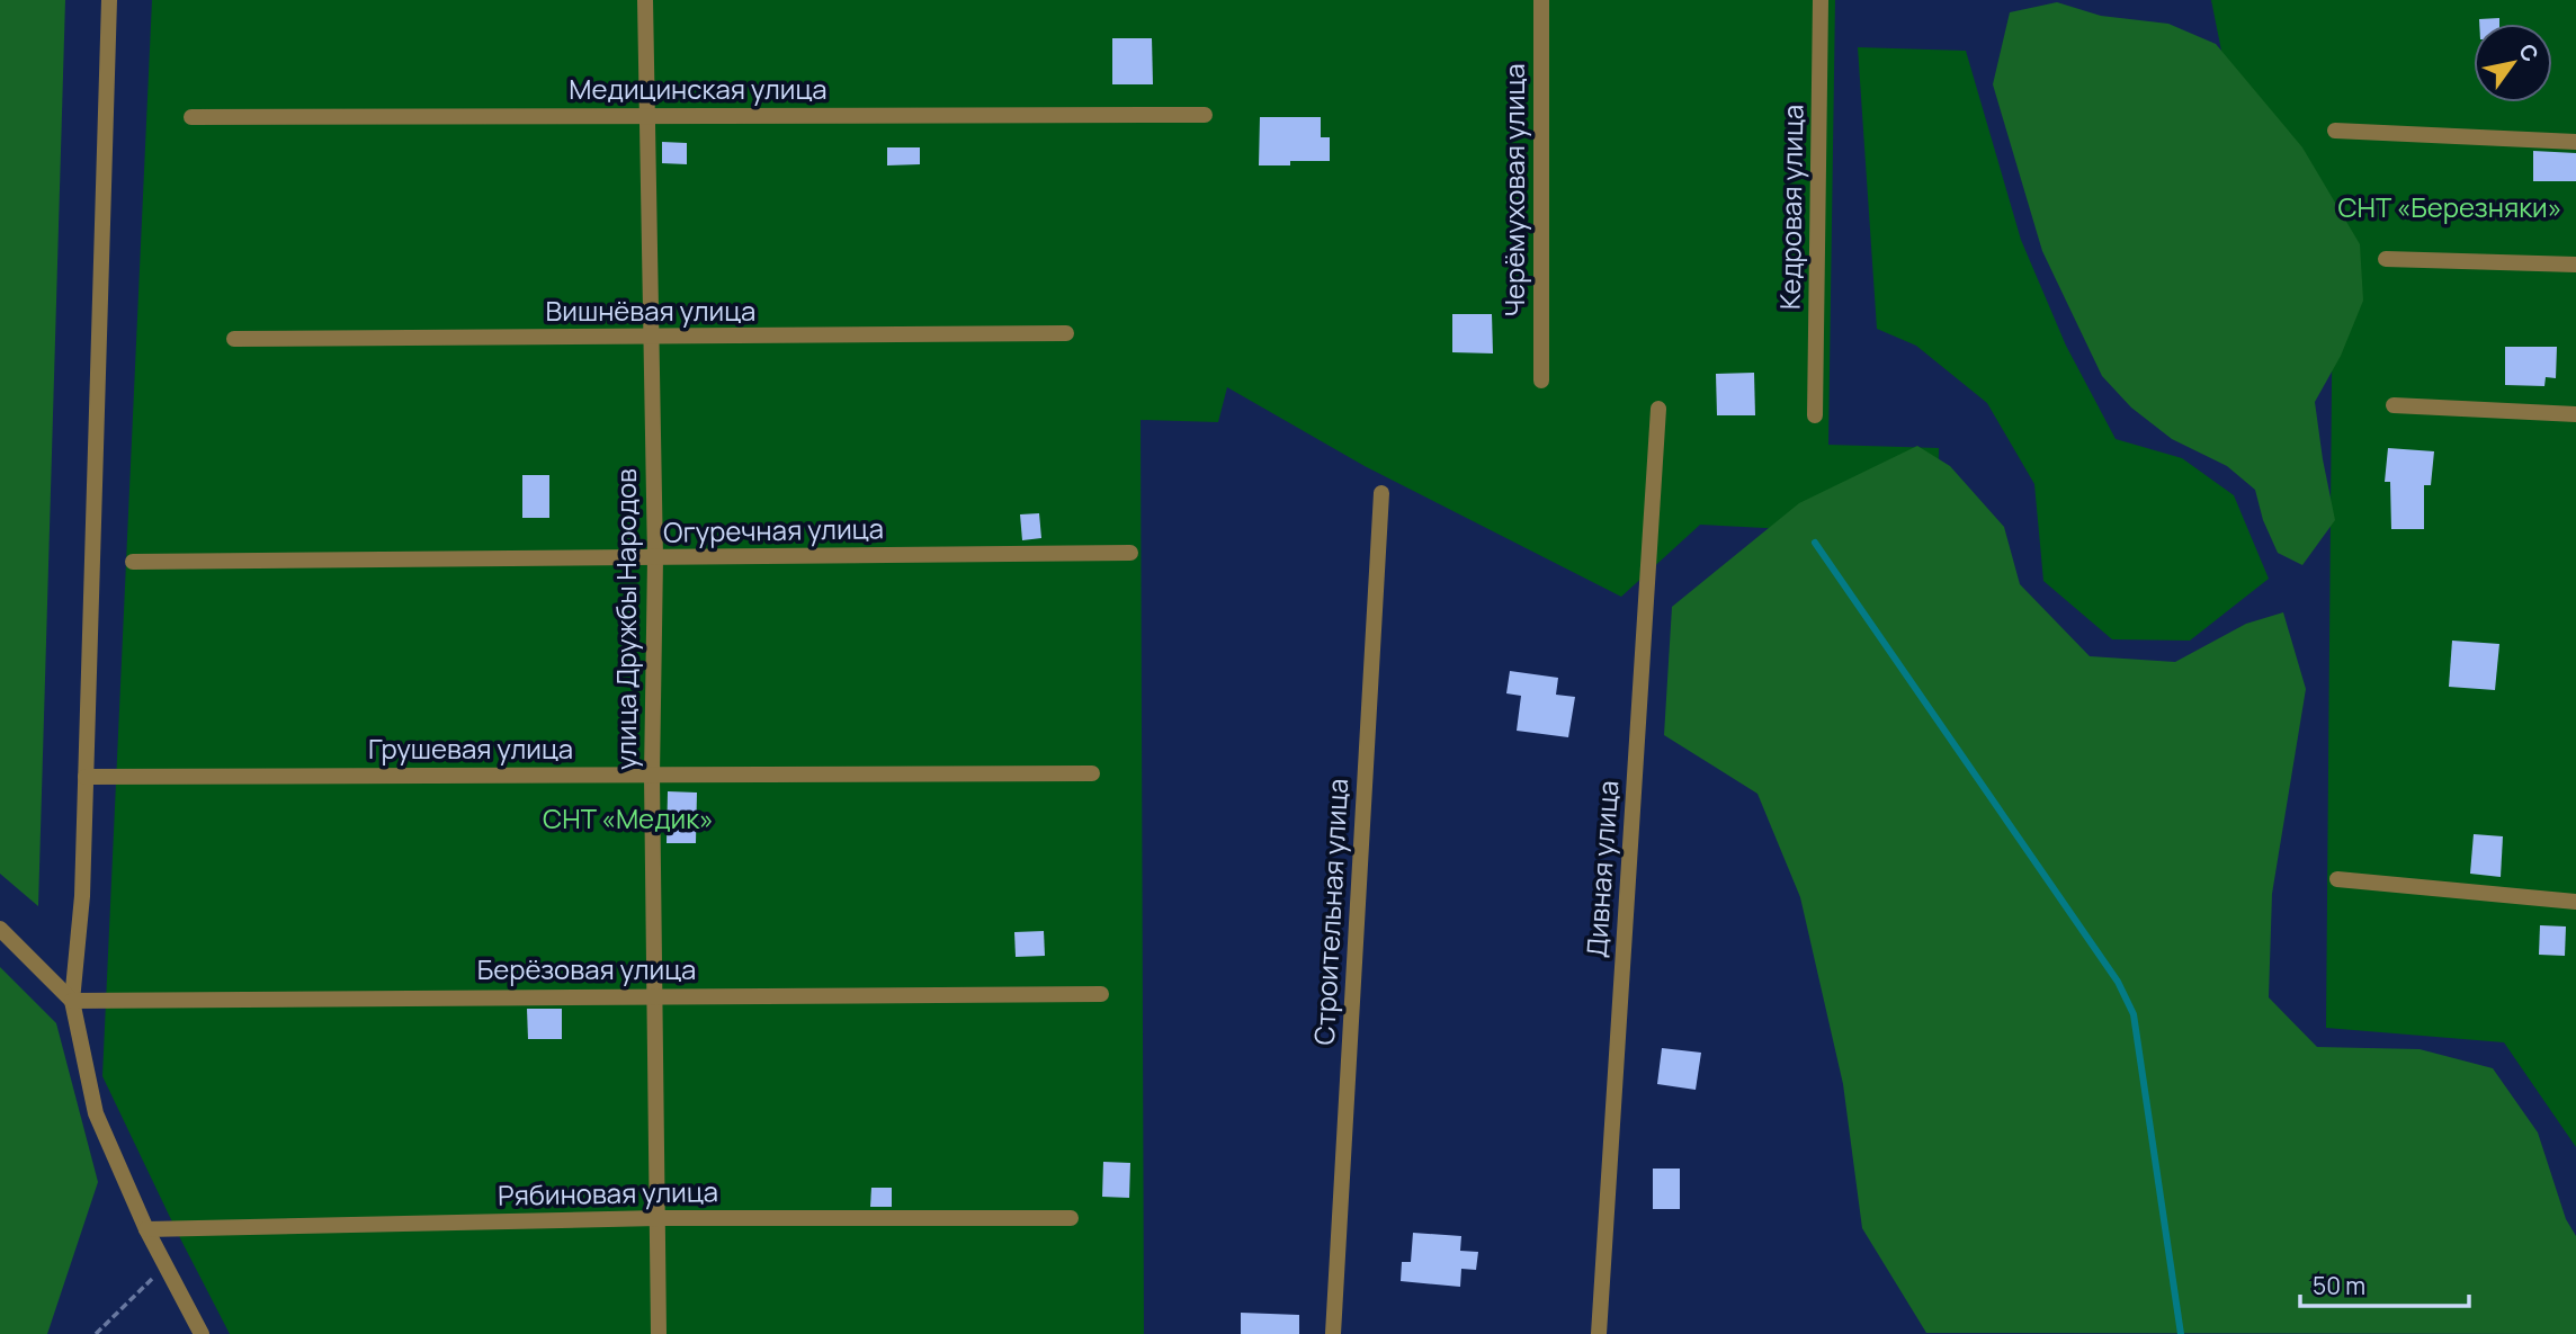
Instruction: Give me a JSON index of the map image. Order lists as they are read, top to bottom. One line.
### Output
{"streets":{"street":["Медицинская улица","Черёмуховая улица","Кедровая улица","Вишнёвая улица","Огуречная улица","улица Дружбы Народов","Грушевая улица","Дивная улица","Строительная улица","Берёзовая улица","Рябиновая улица"]},"crossings":[["Медицинская улица","улица Дружбы Народов"],["Вишнёвая улица","улица Дружбы Народов"],["Огуречная улица","улица Дружбы Народов"],["улица Дружбы Народов","Грушевая улица"],["улица Дружбы Народов","Берёзовая улица"],["улица Дружбы Народов","Рябиновая улица"]],"parks":["СНТ «Березняки»","СНТ «Медик»"],"scale_bar":"50 m","north":"top right"}
